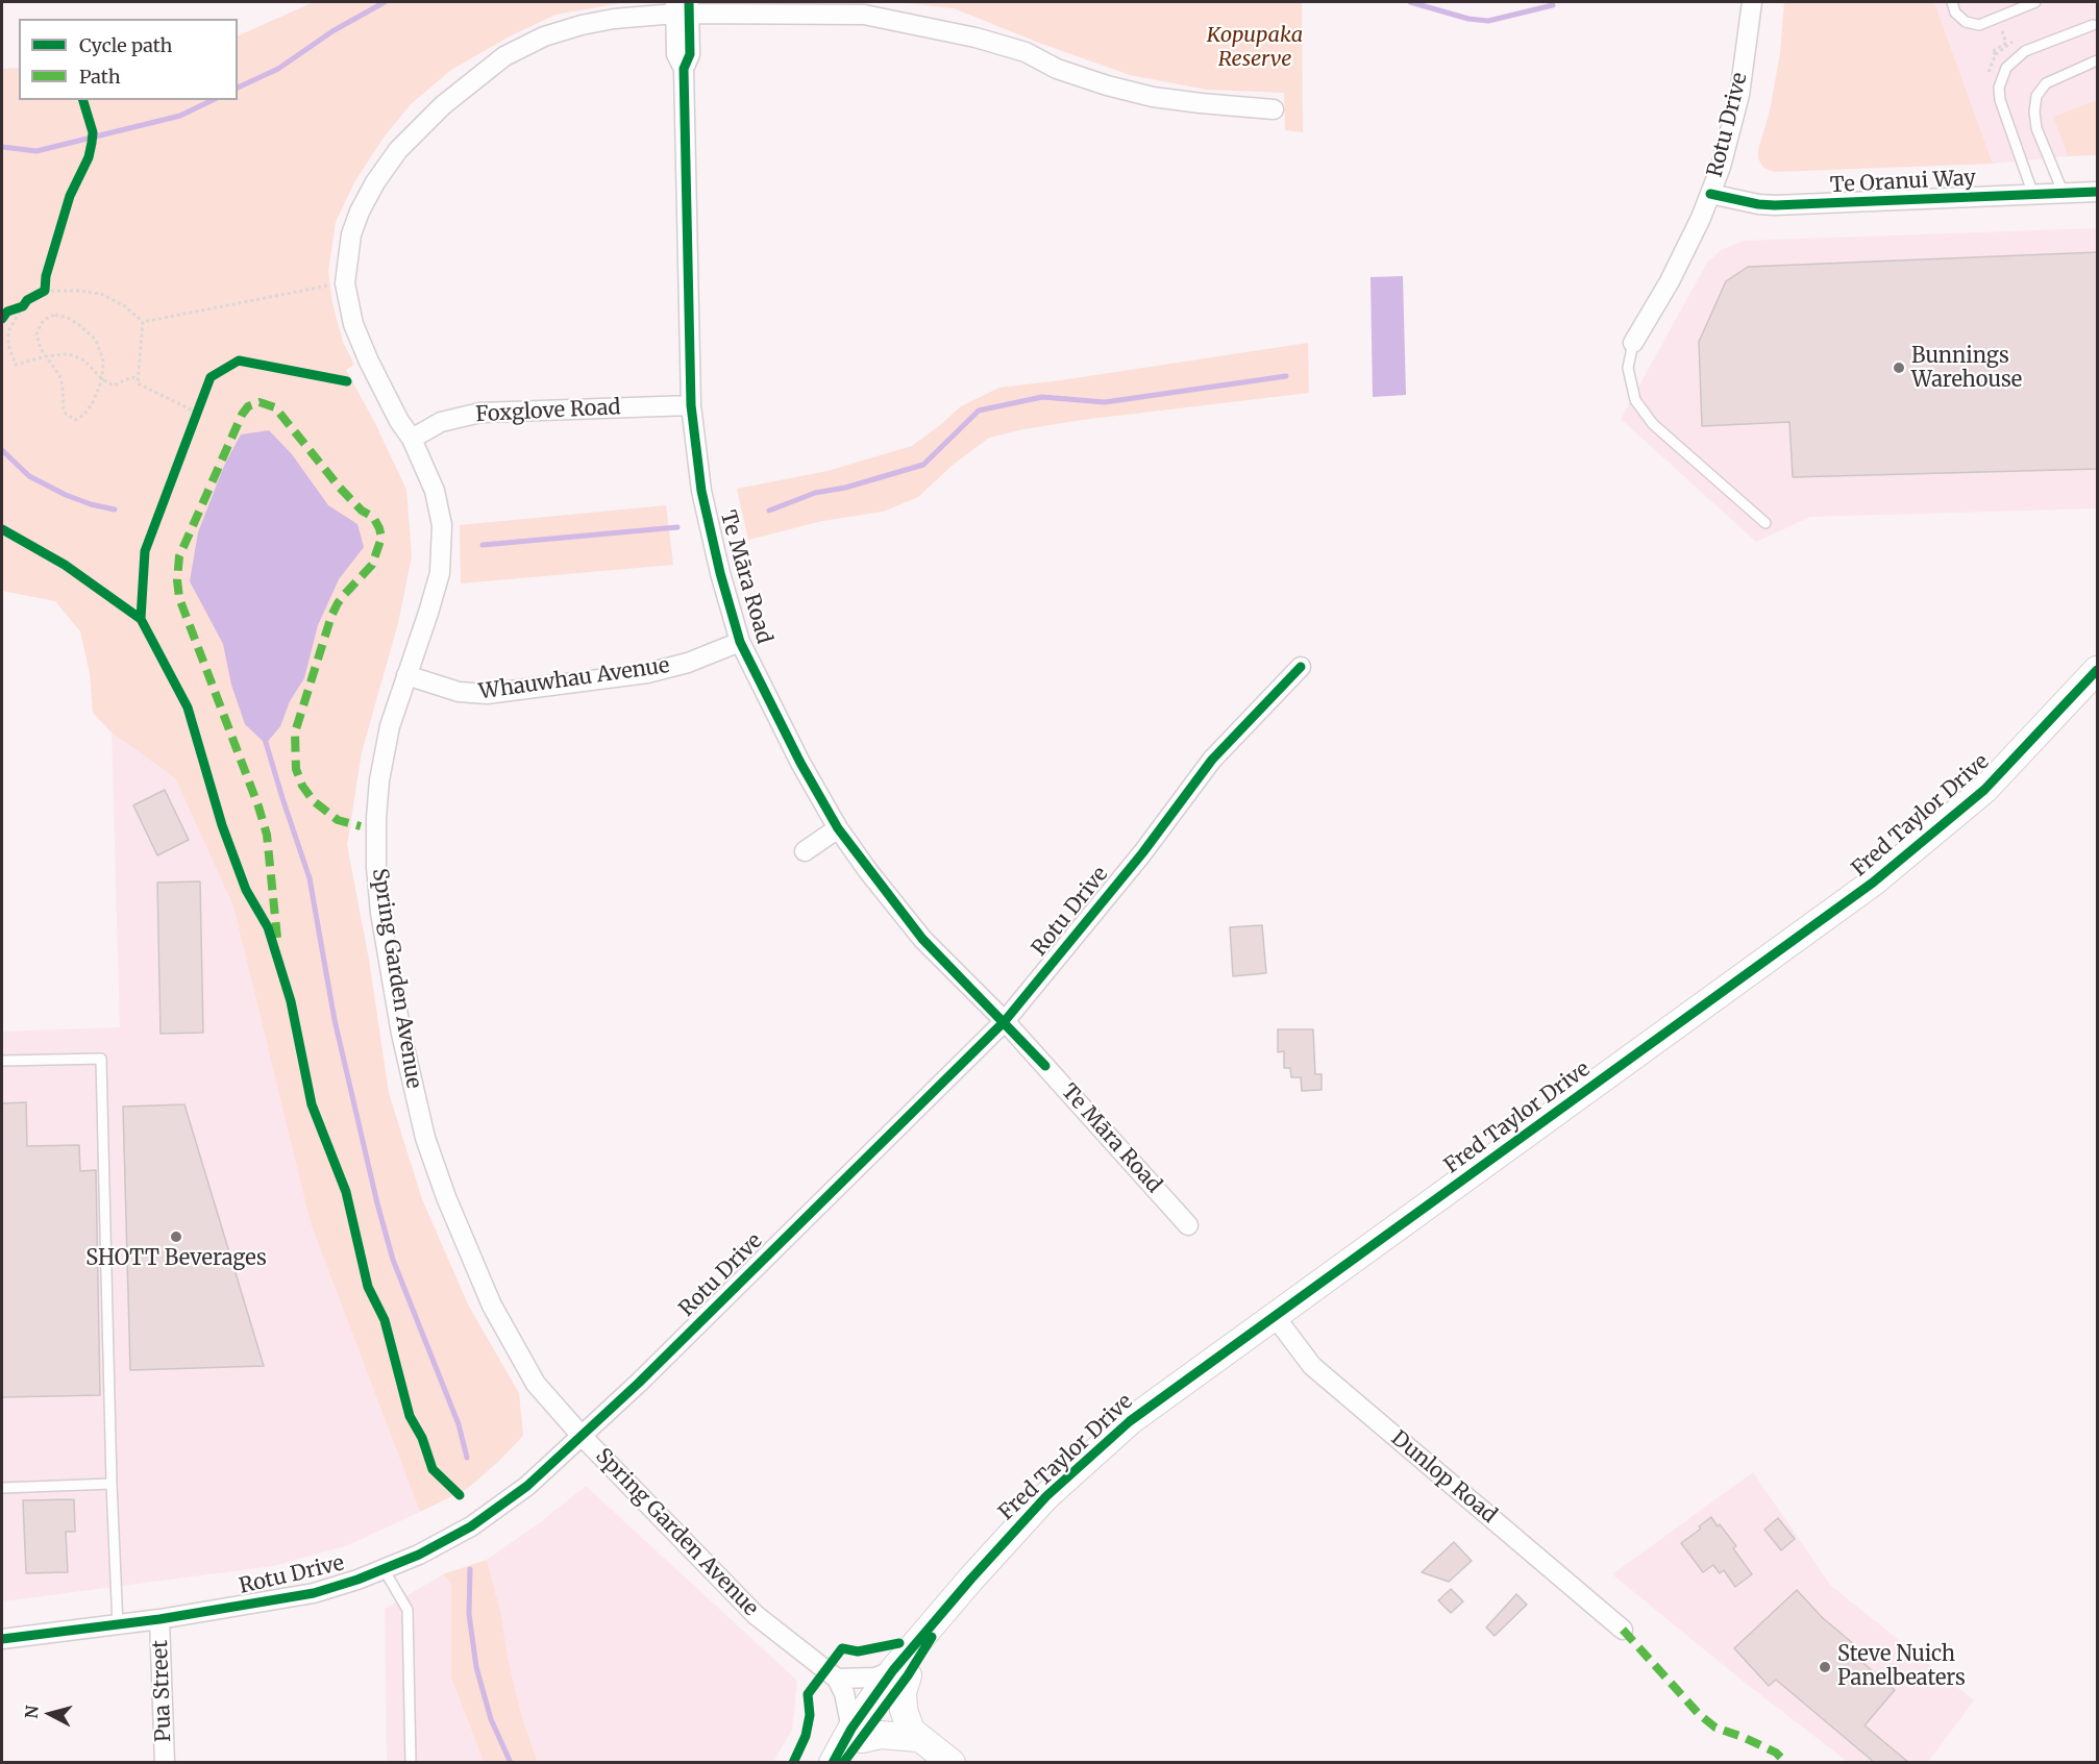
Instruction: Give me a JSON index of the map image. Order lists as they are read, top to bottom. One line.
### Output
{"streets":{"main road":["Fred Taylor Drive"],"street":["Rotu Drive","Te Oranui Way","Foxglove Road","Te Māra Road","Whauwhau Avenue","Spring Garden Avenue","Dunlop Road","Pua Street"]},"crossings":[["Rotu Drive","Te Oranui Way"],["Rotu Drive","Te Māra Road"],["Rotu Drive","Spring Garden Avenue"],["Rotu Drive","Pua Street"],["Foxglove Road","Te Māra Road"],["Foxglove Road","Spring Garden Avenue"],["Te Māra Road","Whauwhau Avenue"],["Te Māra Road","Spring Garden Avenue"],["Whauwhau Avenue","Spring Garden Avenue"],["Fred Taylor Drive","Dunlop Road"]],"parks":["Kopupaka Reserve"],"places":["Bunnings Warehouse","SHOTT Beverages","Steve Nuich Panelbeaters"],"legend":["Cycle path","Path"],"north":"left"}
